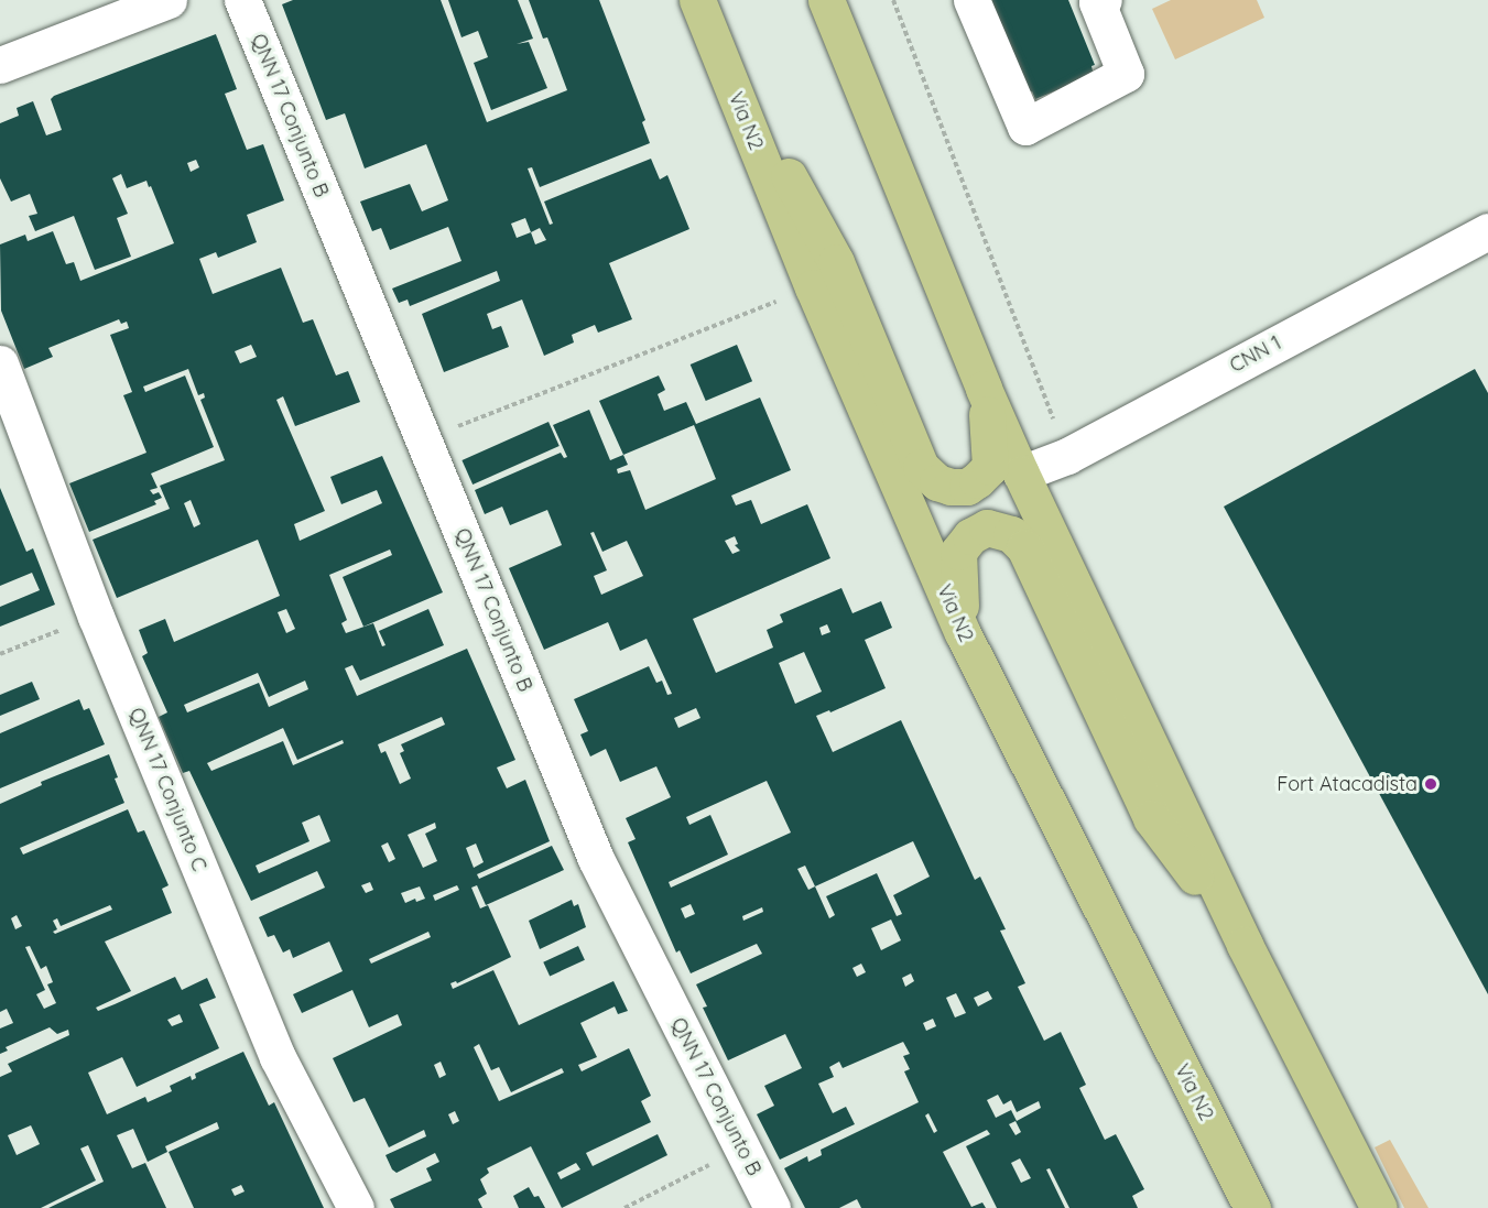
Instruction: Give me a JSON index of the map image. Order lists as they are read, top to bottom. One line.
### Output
{"streets":{"main road":["Via N2"],"street":["QNN 17 Conjunto B","CNN 1","QNN 17 Conjunto C"]},"places":["Fort Atacadista"]}
